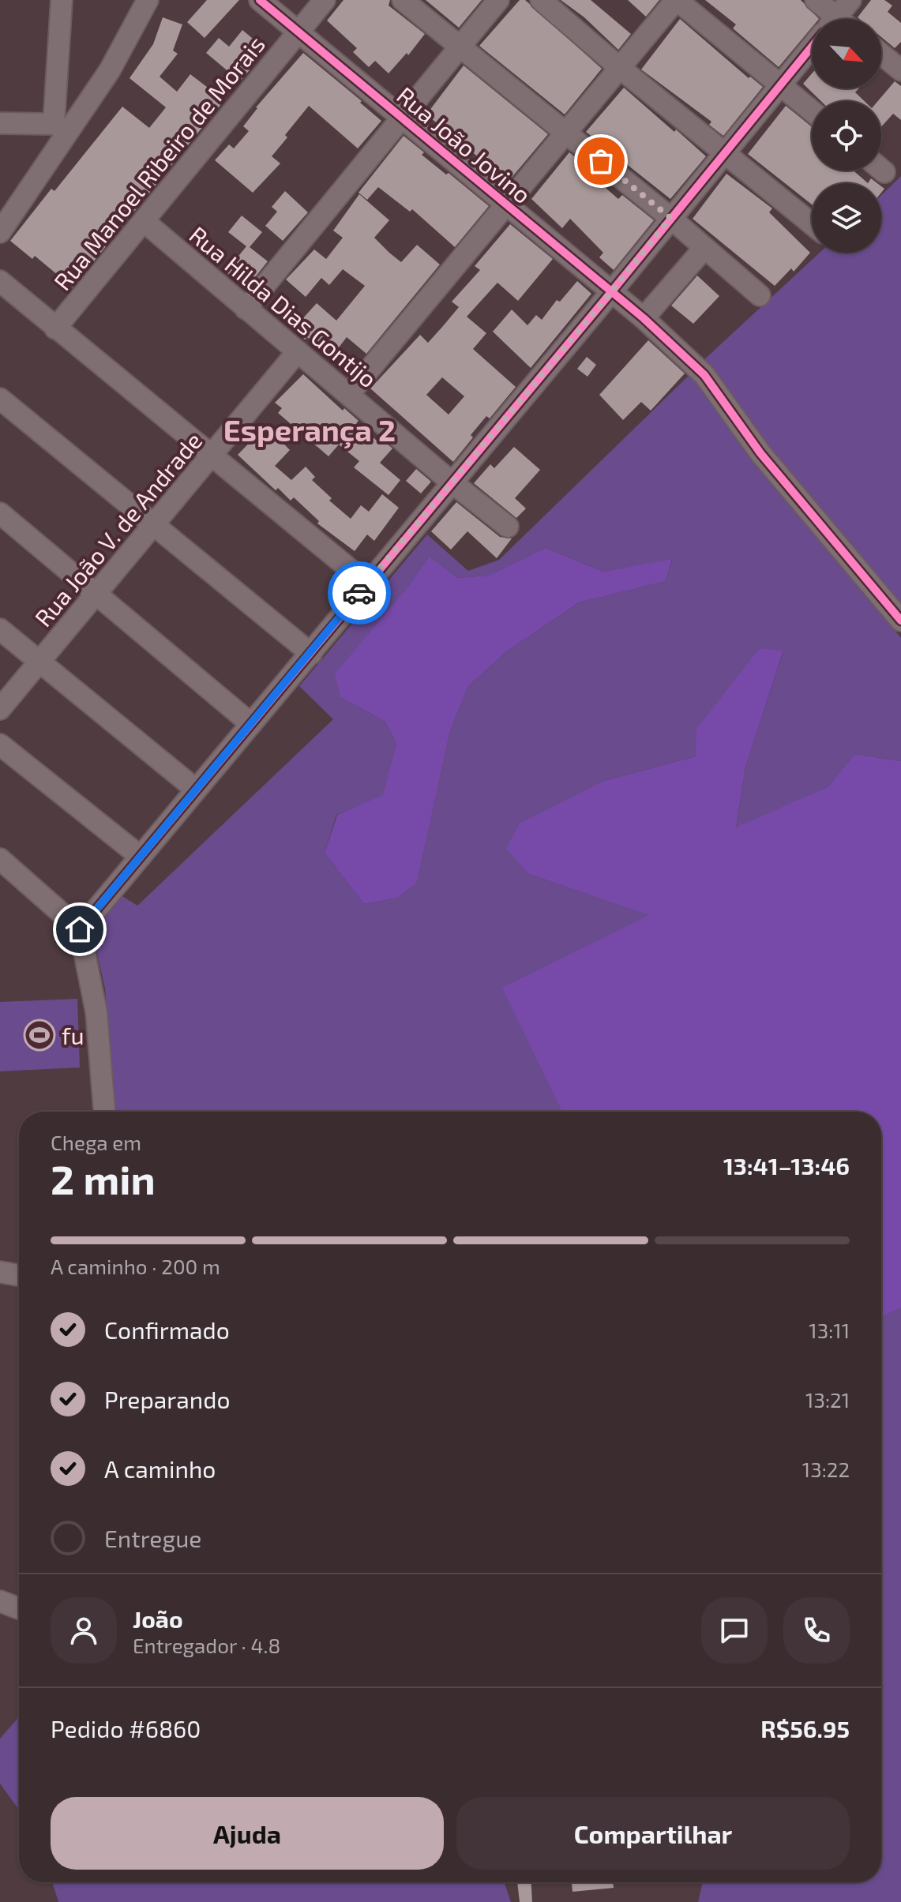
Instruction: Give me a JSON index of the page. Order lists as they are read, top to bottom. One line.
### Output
{"streets":{"street":["Rua João Jovino","Rua Manoel Ribeiro de Morais","Rua Hilda Dias Gontijo","Rua João V. de Andrade"]},"crossings":[["Rua João Jovino","Rua Manoel Ribeiro de Morais"],["Rua Manoel Ribeiro de Morais","Rua Hilda Dias Gontijo"],["Rua Hilda Dias Gontijo","Rua João V. de Andrade"]],"districts":["Esperança 2"],"places":{"sports":["fu"]},"north":"bottom right","page":{"heading":["2 min","Chega em","13:41–13:46"],"panel":["João","Entregador · 4.8","Pedido #6860","R$56.95"],"bar":"A caminho · 200 m","list":[["Confirmado","13:11"],["Preparando","13:21"],["A caminho","13:22"],"Entregue"],"buttons":["Ajuda","Compartilhar"]}}
